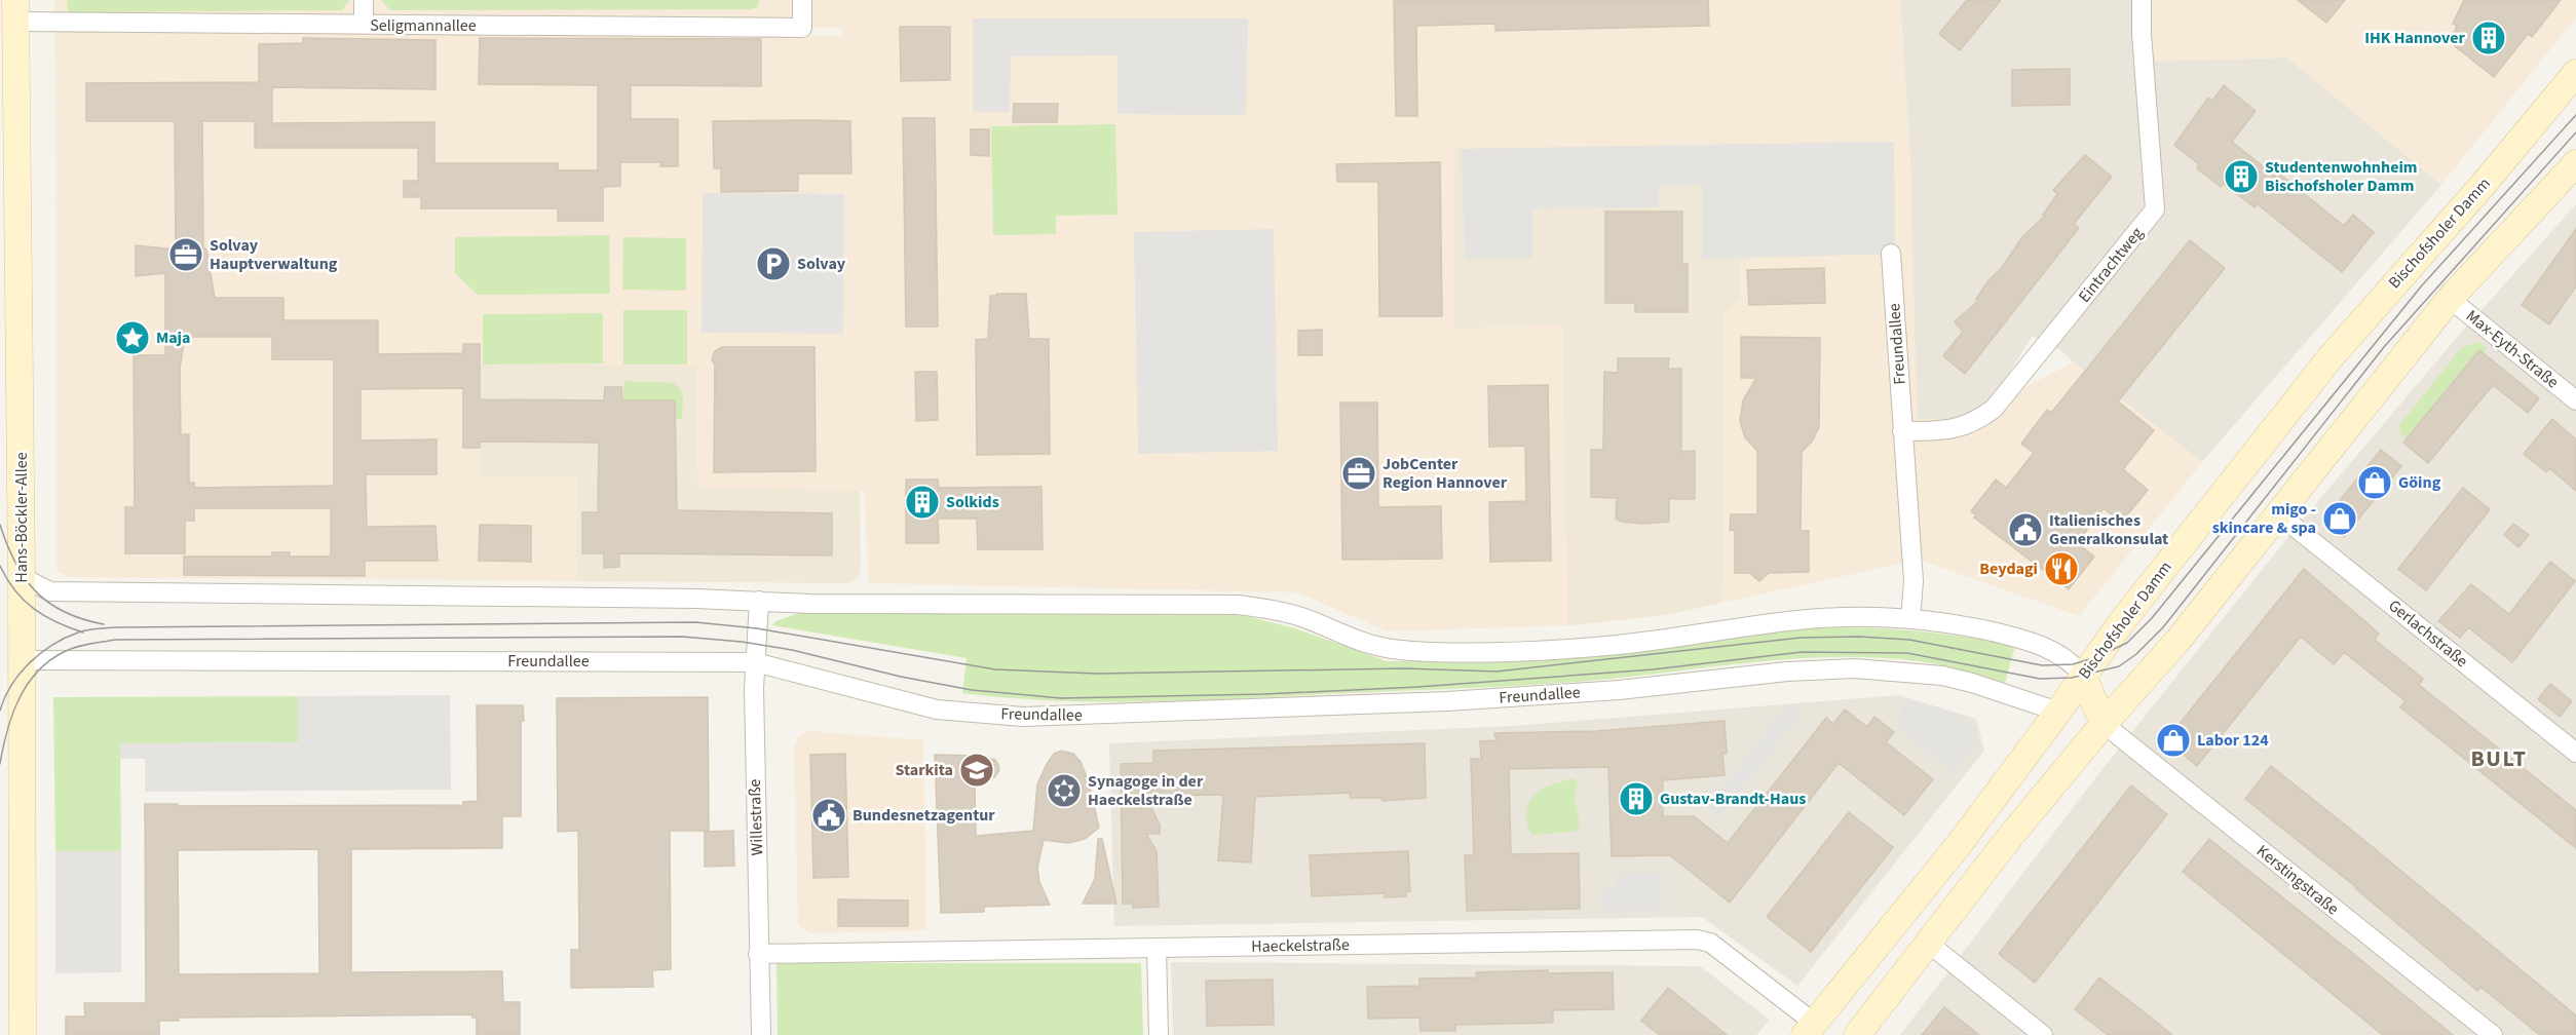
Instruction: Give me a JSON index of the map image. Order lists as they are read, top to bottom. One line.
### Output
{"streets":{"main road":["Bischofsholer Damm","Hans-Böckler-Allee"],"street":["Seligmannallee","Eintrachtweg","Freundallee","Max-Eyth-Straße","Gerlachstraße","Willestraße","Kerstingstraße","Haeckelstraße"]},"crossings":[["Seligmannallee","Hans-Böckler-Allee"],["Bischofsholer Damm","Freundallee"],["Bischofsholer Damm","Haeckelstraße"],["Eintrachtweg","Freundallee"],["Freundallee","Hans-Böckler-Allee"],["Freundallee","Willestraße"],["Willestraße","Haeckelstraße"]],"districts":["BULT"],"places":{"building":["IHK Hannover","Studentenwohnheim Bischofsholer Damm","Solkids","Gustav-Brandt-Haus"],"office":["Solvay Hauptverwaltung","JobCenter Region Hannover"],"parking":["Solvay"],"place":["Maja"],"shop":["Göing","migo - skincare & spa","Labor 124"],"public building":["Italienisches Generalkonsulat","Bundesnetzagentur"],"restaurant":["Beydagi"],"school or university":["Starkita"],"synagogue":["Synagoge in der Haeckelstraße"]}}
